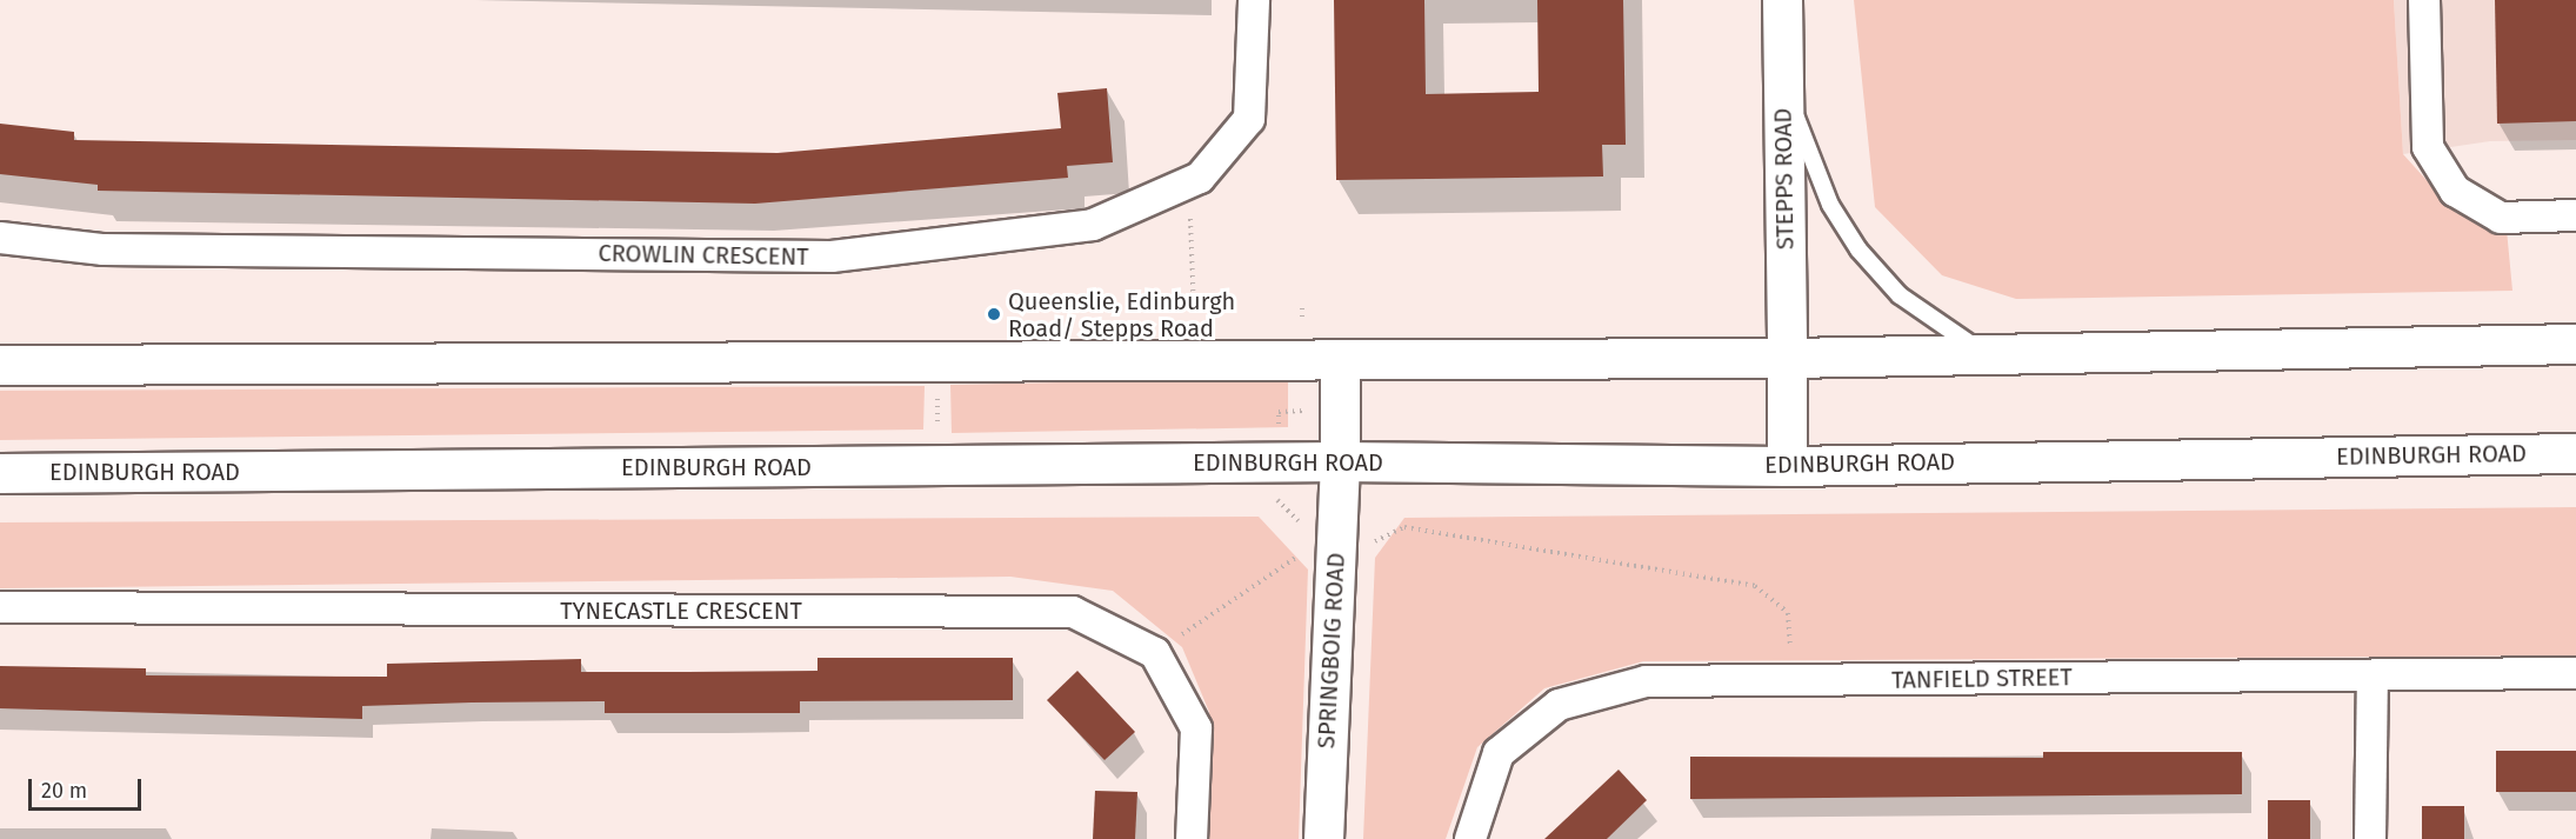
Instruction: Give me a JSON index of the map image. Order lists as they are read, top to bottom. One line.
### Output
{"streets":{"main road":["STEPPS ROAD","EDINBURGH ROAD","SPRINGBOIG ROAD"],"street":["CROWLIN CRESCENT","TYNECASTLE CRESCENT","TANFIELD STREET"]},"crossings":[["STEPPS ROAD","EDINBURGH ROAD"],["EDINBURGH ROAD","SPRINGBOIG ROAD"]],"places":["Queenslie, Edinburgh Road/ Stepps Road"],"scale_bar":"20 m"}
